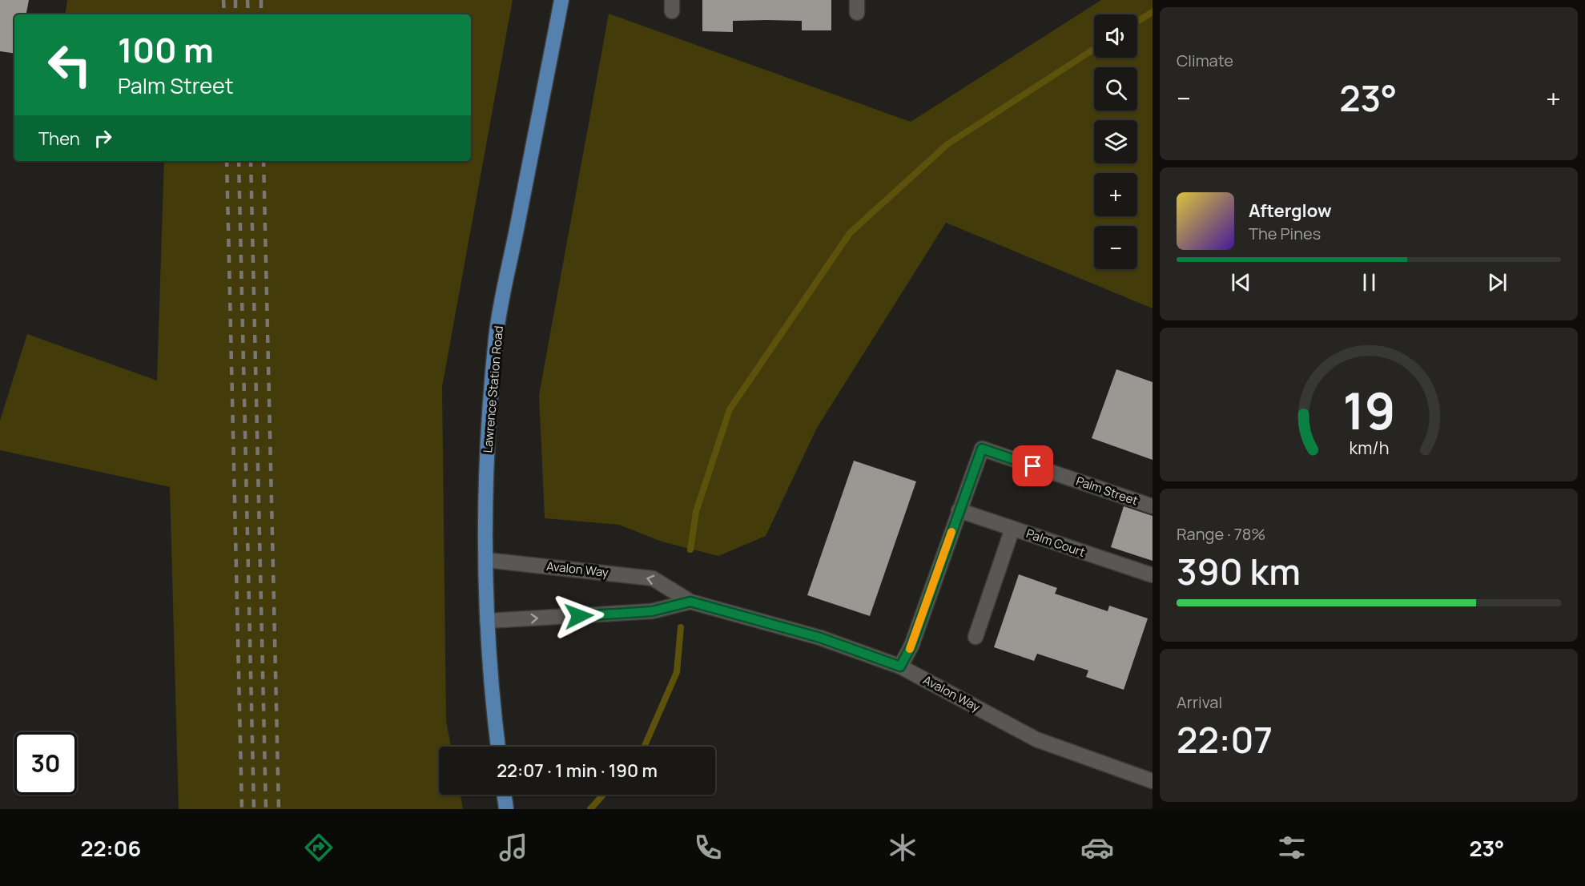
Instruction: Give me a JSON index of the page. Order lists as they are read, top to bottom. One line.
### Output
{"streets":{"main road":["Lawrence Station Road"],"street":["Palm Street","Palm Court","Avalon Way"]},"crossings":[["Lawrence Station Road","Avalon Way"],["Palm Street","Palm Court"],["Palm Street","Avalon Way"]],"page":{"tile":["Climate",["Range · 78%","390 km"],["Arrival","22:07"]],"map_buttons":["+","−"],"turn":["100 m","Palm Street"],"heat":["−","23°","+"],"then":"Then","song":["Afterglow","The Pines"],"limit":"30","trip":"22:07 · 1 min · 190 m","tabs":["22:06","23°"],"gauge":["19","km/h"]}}
